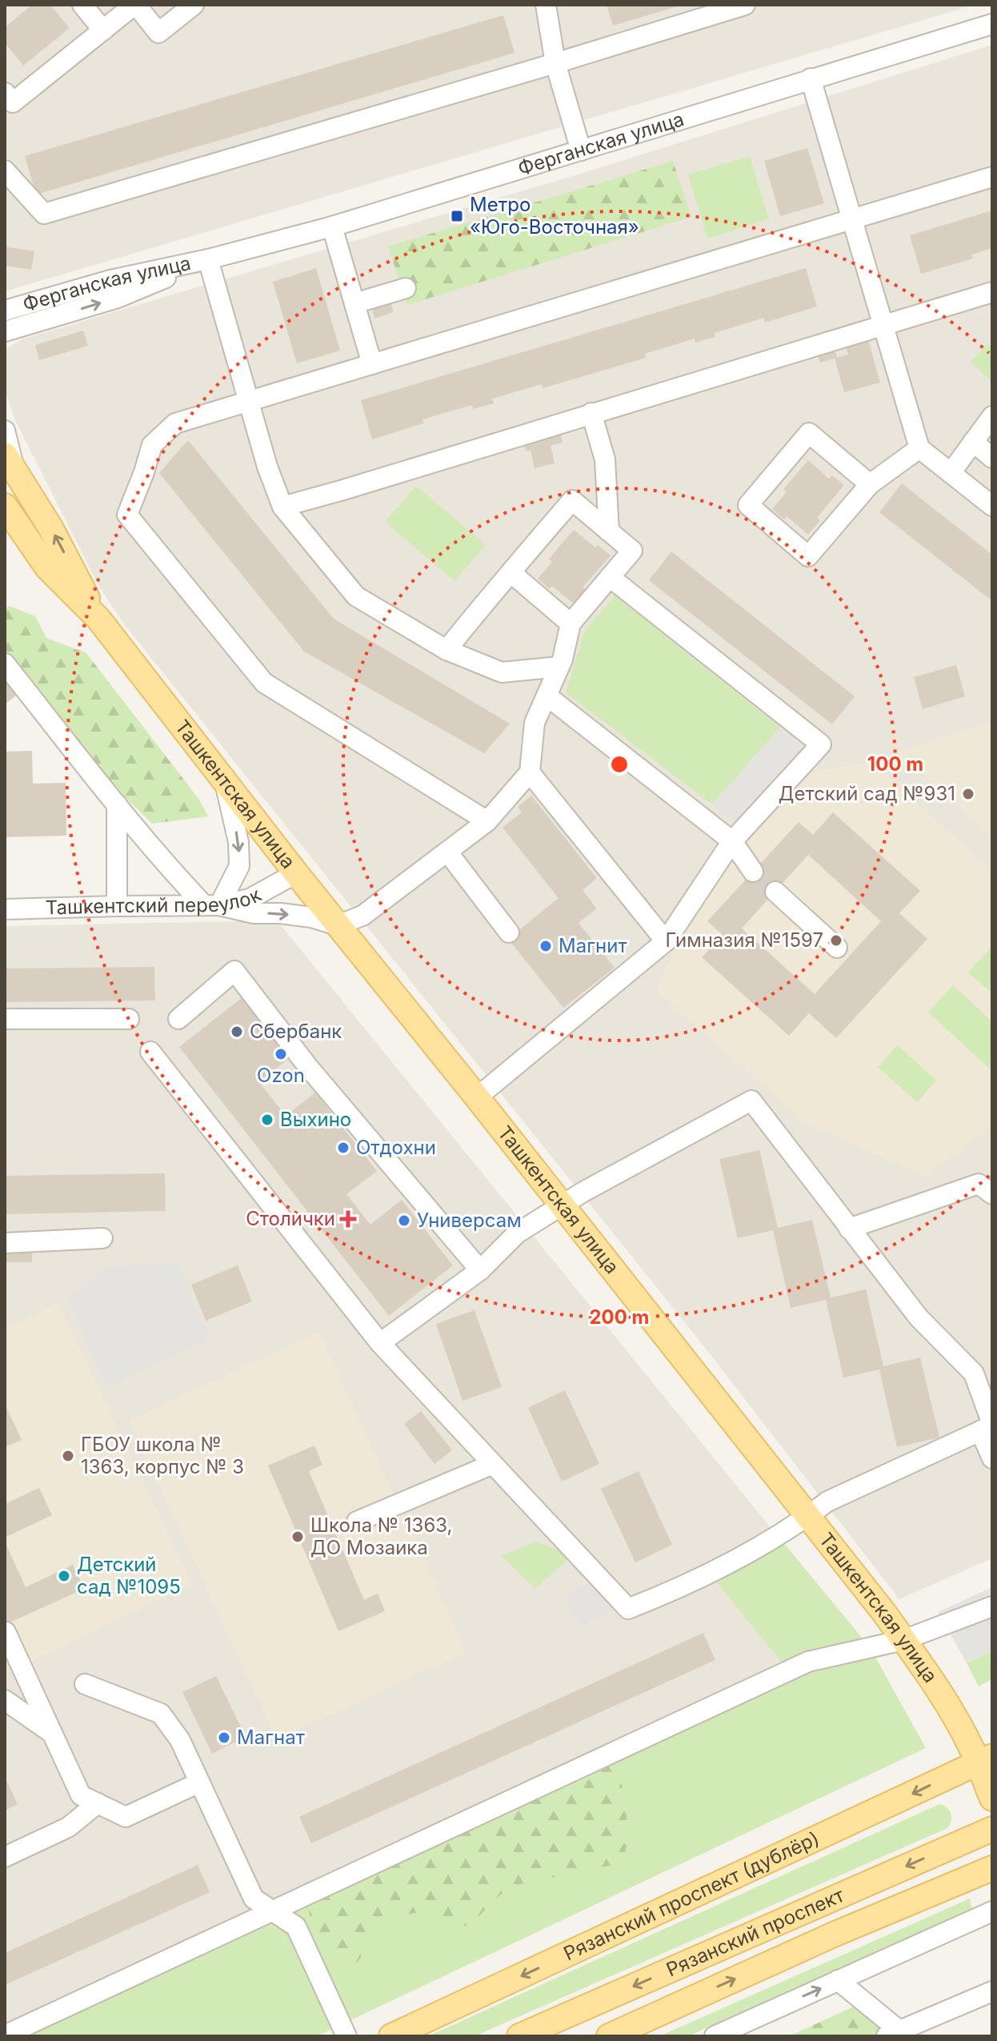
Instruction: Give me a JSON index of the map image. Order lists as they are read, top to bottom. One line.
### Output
{"streets":{"main road":["Ташкентская улица","Рязанский проспект (дублёр)","Рязанский проспект"],"street":["Ферганская улица","Ташкентский переулок"]},"crossings":[["Ташкентская улица","Ташкентский переулок"],["Ташкентская улица","Рязанский проспект (дублёр)"]],"one_way":["Рязанский проспект (дублёр)"],"places":{"transit":["Метро «Юго-Восточная»"],"other":["Детский сад №931","Гимназия №1597","Магнит","Сбербанк","Ozon","Выхино","Отдохни","Универсам","ГБОУ школа № 1363, корпус № 3","Школа № 1363, ДО Мозаика","Детский сад №1095","Магнат"],"health":["Столички"]},"rings":["100 m","200 m"]}
